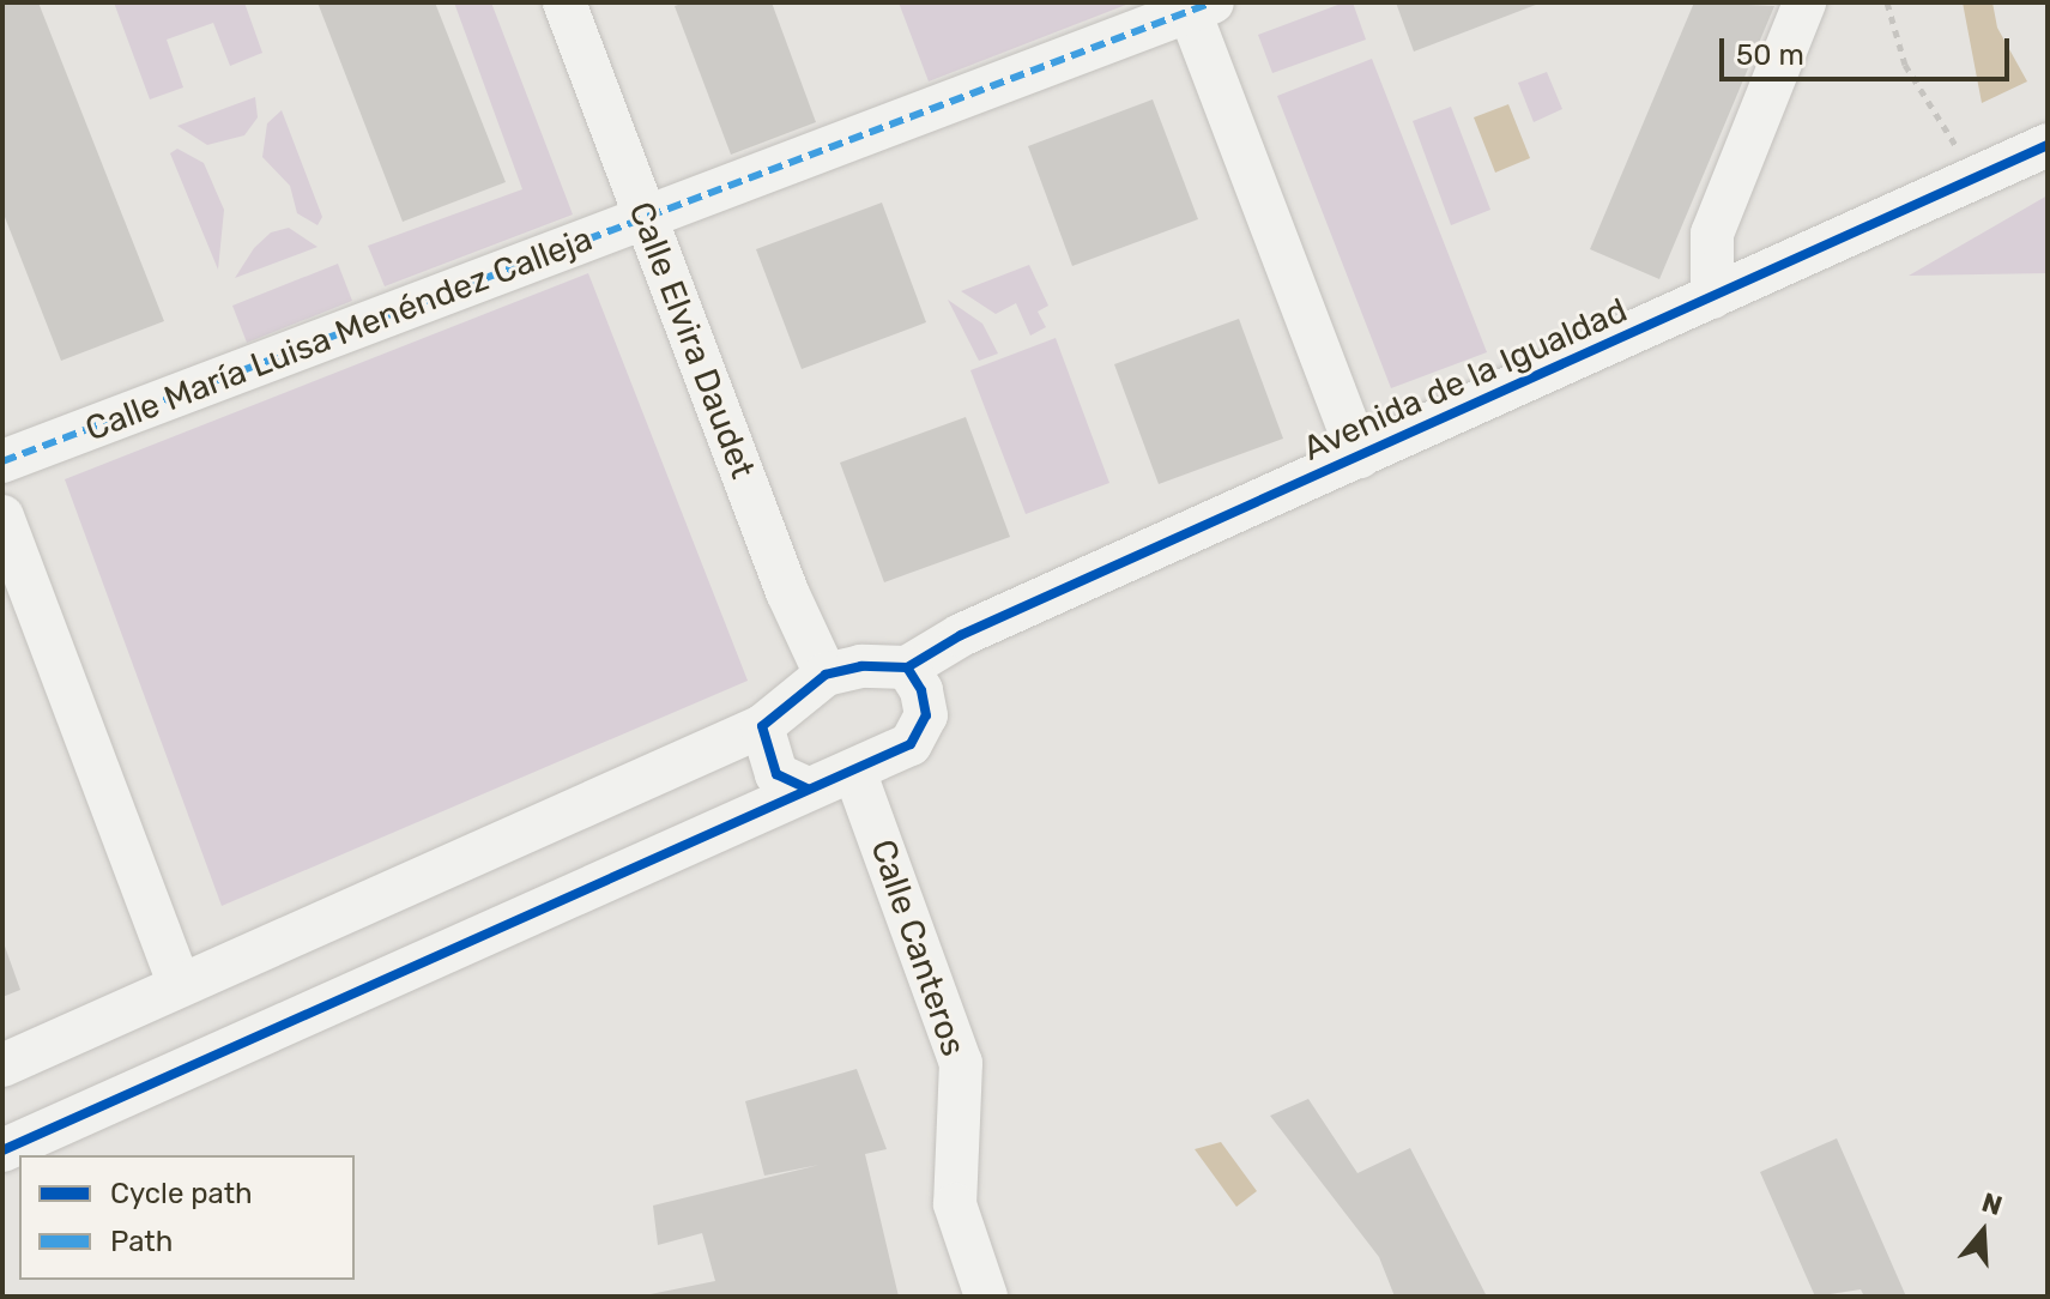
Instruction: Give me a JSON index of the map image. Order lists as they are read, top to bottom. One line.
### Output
{"streets":{"street":["Calle María Luisa Menéndez Calleja","Calle Elvira Daudet","Avenida de la Igualdad","Calle Canteros"]},"crossings":[["Calle María Luisa Menéndez Calleja","Calle Elvira Daudet"]],"legend":["Cycle path","Path"],"scale_bar":"50 m","north":"top"}
